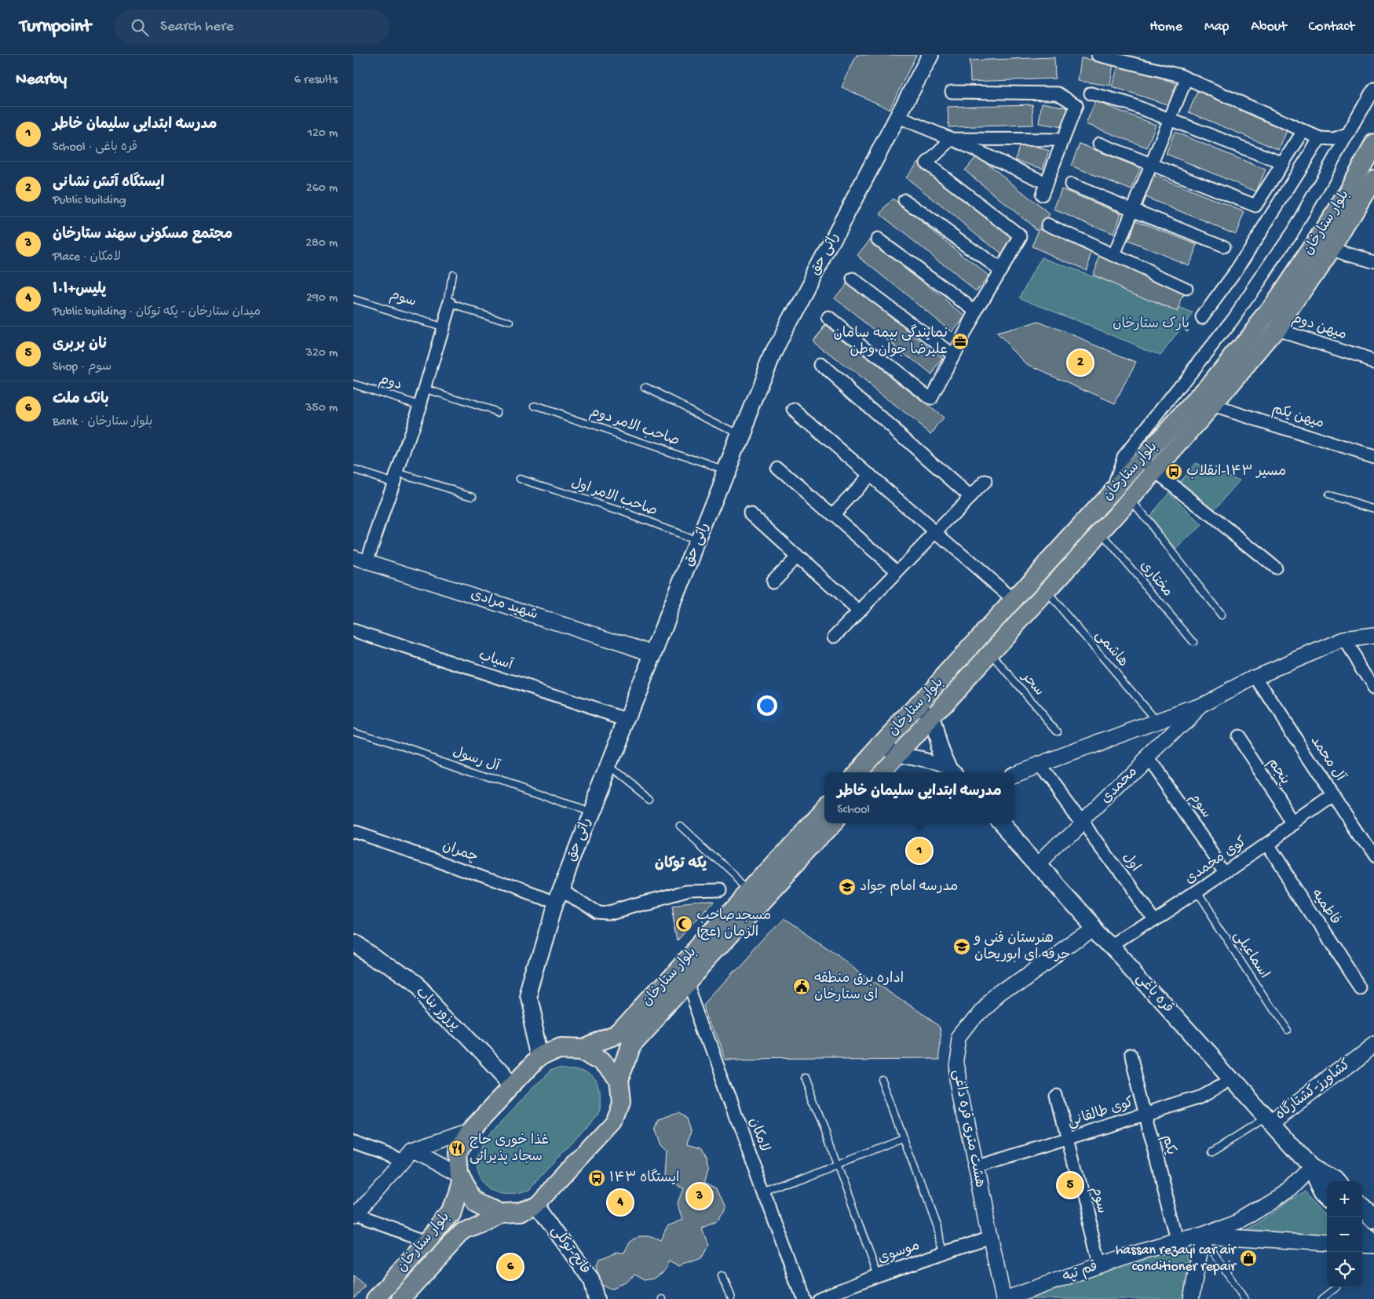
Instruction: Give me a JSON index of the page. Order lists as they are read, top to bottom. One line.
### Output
{"streets":{"main road":["بلوار ستارخان","راثی حق","قره باغی","پرزور بناب","فاتح-توکلی"],"street":["سوم","میهن دوم","میهن یکم","شهید مرادی","آسیاب","آل محمد","پنجم","محمدی","چمران","کوی محمدی","اول","فاطمیه","کشاورز-کشتارگاه","کوی طالقانی","هشت متری قره داغی","لامکان","یکم","موسوی","قم تپه"],"lane":["دوم","صاحب الامر دوم","صاحب الامر اول","مختاری","هاشمی","سحر","آل رسول","اسماعیلی"]},"crossings":[["بلوار ستارخان","میهن دوم"],["بلوار ستارخان","میهن یکم"],["بلوار ستارخان","مختاری"],["بلوار ستارخان","هاشمی"],["بلوار ستارخان","سحر"],["بلوار ستارخان","لامکان"],["راثی حق","صاحب الامر دوم"],["راثی حق","صاحب الامر اول"],["راثی حق","شهید مرادی"],["راثی حق","آسیاب"],["راثی حق","آل رسول"],["راثی حق","چمران"],["سوم","محمدی"],["سوم","کوی محمدی"],["سوم","کوی طالقانی"],["سوم","قم تپه"],["هاشمی","محمدی"],["آل محمد","محمدی"],["آل محمد","کوی محمدی"],["پنجم","کوی محمدی"],["محمدی","اول"],["محمدی","قره باغی"],["کوی محمدی","اول"],["کوی محمدی","فاطمیه"],["کوی محمدی","اسماعیلی"],["کوی محمدی","قره باغی"],["قره باغی","کشاورز-کشتارگاه"],["قره باغی","کوی طالقانی"],["قره باغی","هشت متری قره داغی"],["قره باغی","قم تپه"],["کوی طالقانی","هشت متری قره داغی"],["کوی طالقانی","یکم"],["هشت متری قره داغی","موسوی"],["هشت متری قره داغی","قم تپه"],["یکم","قم تپه"]],"districts":["یکه توکان"],"parks":["پارک ستارخان"],"places":{"office":["نمایندگی بیمه سامان علیرضا جوان وطن"],"bus stop":["مسیر ۱۴۳-انقلاب","ایستگاه ۱۴۳"],"school or university":["مدرسه امام جواد","هنرستان فنی و حرفه ای ابوریحان"],"mosque":["مسجدصاحب الزمان (عج)"],"public building":["اداره برق منطقه ای ستارخان"],"restaurant":["غذا خوری حاج سجاد پذیرائی"],"shop":["hassan rezayi car air conditioner repair"]},"page":{"header":"Turnpoint","search":"Search here","nav":["Home","Map","About","Contact"],"heading":["Nearby","6 results"],"list":[{"mark":"1","name":"مدرسه ابتدایی سلیمان خاطر","note":"School · قره باغی","value":"120 m"},{"mark":"2","name":"ایستگاه آتش نشانی","note":"Public building","value":"260 m"},{"mark":"3","name":"مجتمع مسکونی سهند ستارخان","note":"Place · لامکان","value":"280 m"},{"mark":"4","name":"پلیس+۱۰۱","note":"Public building · میدان ستارخان - یکه توکان","value":"290 m"},{"mark":"5","name":"نان بربری","note":"Shop · سوم","value":"320 m"},{"mark":"6","name":"بانک ملت","note":"Bank · بلوار ستارخان","value":"350 m"}],"pins":["2","1","5","3","4","6"],"popup":["مدرسه ابتدایی سلیمان خاطر","School"],"map_buttons":["+","−"]}}
